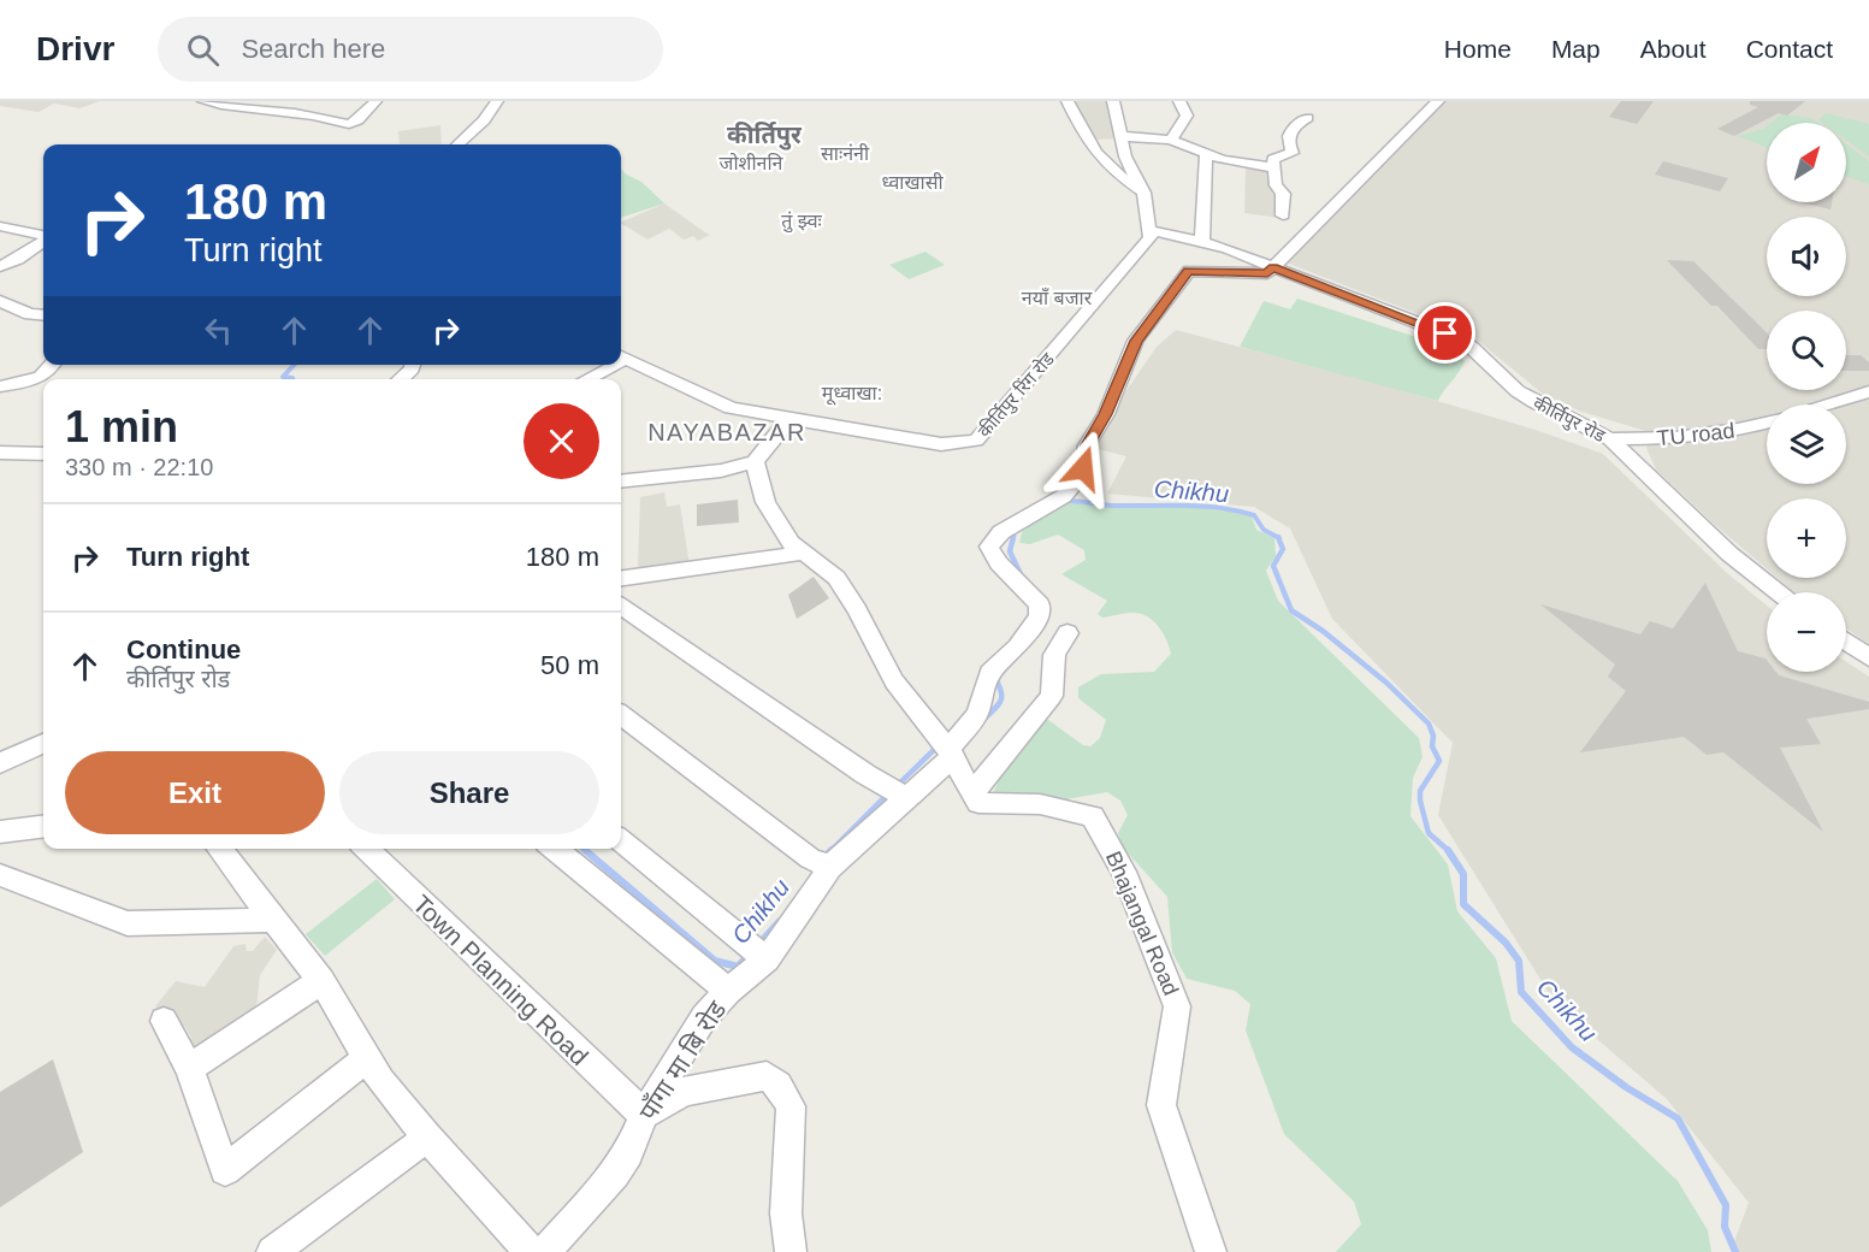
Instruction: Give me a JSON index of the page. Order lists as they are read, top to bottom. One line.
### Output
{"streets":{"street":["कीर्तिपुर रिंग रोड","कीर्तिपुर रोड","TU road","Bhajangal Road","Town Planning Road","पाँगा मा बि रोड"]},"crossings":[["कीर्तिपुर रिंग रोड","कीर्तिपुर रोड"],["कीर्तिपुर रोड","TU road"],["कीर्तिपुर रोड","पाँगा मा बि रोड"],["Town Planning Road","पाँगा मा बि रोड"]],"districts":["कीर्तिपुर","साःनंनी","जोशीननि","ध्वाखासी","तुं झ्वः","नयाँ बजार","मूध्वाखा:","NAYABAZAR"],"water":["Chikhu"],"north":"top right","page":{"header":"Drivr","search":"Search here","nav":["Home","Map","About","Contact"],"map_buttons":["+","−"],"turn":["180 m","Turn right"],"heading":["1 min","330 m · 22:10"],"list":[{"name":"Turn right","value":"180 m"},{"name":"Continue","note":"कीर्तिपुर रोड","value":"50 m"}],"buttons":["Exit","Share"]}}
